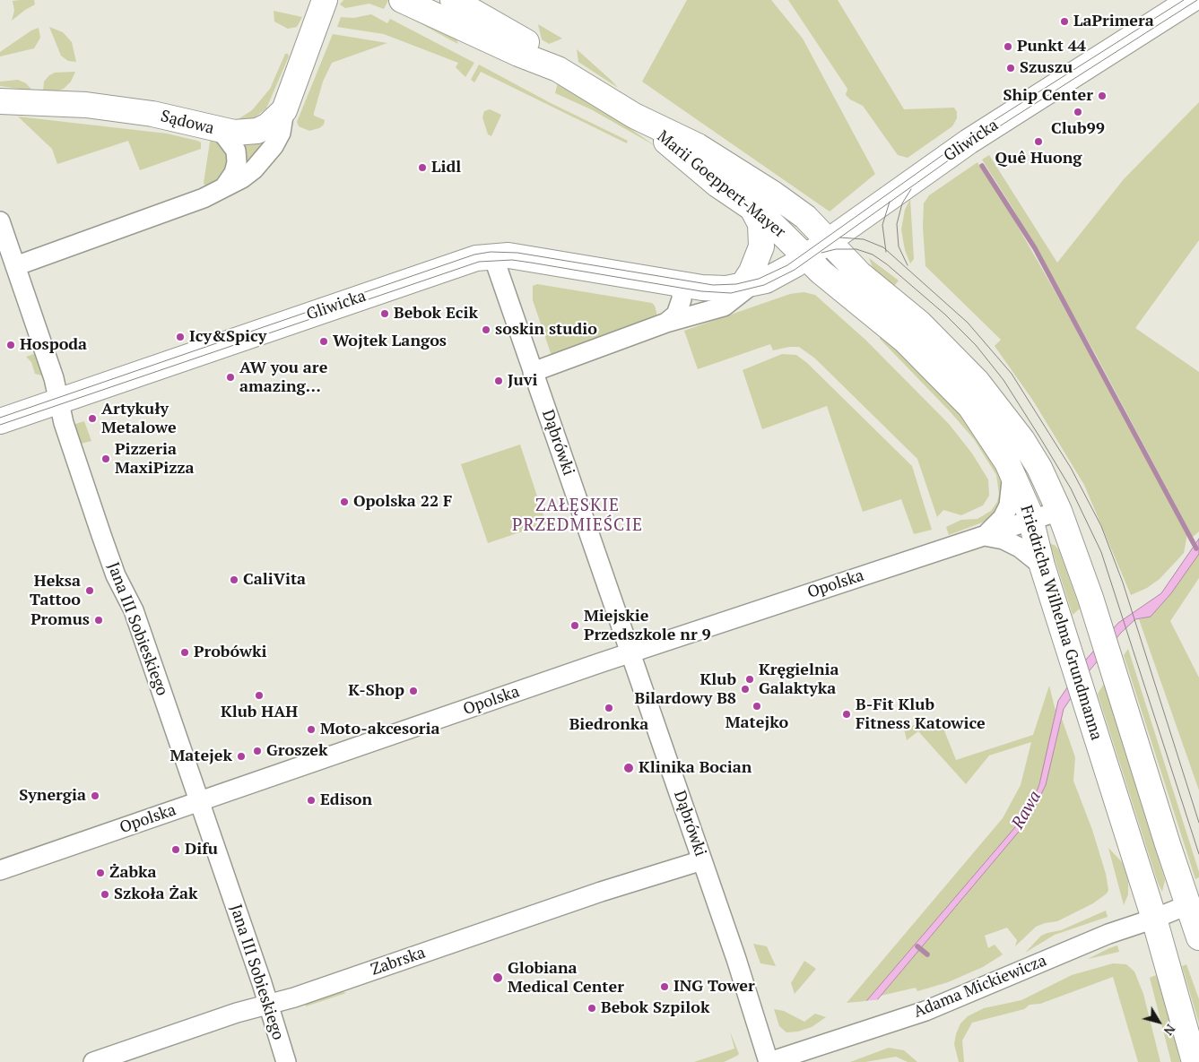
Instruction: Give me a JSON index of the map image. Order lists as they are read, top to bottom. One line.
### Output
{"streets":{"main road":["Sądowa","Gliwicka","Marii Goeppert-Mayer","Friedricha Wilhelma Grundmanna"],"street":["Dąbrówki","Opolska","Jana III Sobieskiego","Zabrska","Adama Mickiewicza"]},"crossings":[["Gliwicka","Marii Goeppert-Mayer"],["Gliwicka","Dąbrówki"],["Gliwicka","Friedricha Wilhelma Grundmanna"],["Gliwicka","Jana III Sobieskiego"],["Marii Goeppert-Mayer","Friedricha Wilhelma Grundmanna"],["Dąbrówki","Opolska"],["Dąbrówki","Zabrska"],["Dąbrówki","Adama Mickiewicza"],["Opolska","Friedricha Wilhelma Grundmanna"],["Opolska","Jana III Sobieskiego"],["Friedricha Wilhelma Grundmanna","Adama Mickiewicza"],["Jana III Sobieskiego","Zabrska"]],"districts":["ZAŁĘSKIE PRZEDMIEŚCIE"],"water":["Rawa"],"places":["LaPrimera","Punkt 44","Szuszu","Ship Center","Club99","Quê Huong","Lidl","Bebok Ecik","soskin studio","Icy&Spicy","Wojtek Langos","Hospoda","AW you are amazing…","Juvi","Artykuły Metalowe","Pizzeria MaxiPizza","Opolska 22 F","CaliVita","Heksa Tattoo","Promus","Miejskie Przedszkole nr 9","Probówki","Kręgielnia Galaktyka","Klub Bilardowy B8","K-Shop","Klub HAH","Matejko","Biedronka","B-Fit Klub Fitness Katowice","Moto-akcesoria","Groszek","Matejek","Klinika Bocian","Synergia","Edison","Difu","Żabka","Szkoła Żak","Globiana Medical Center","ING Tower","Bebok Szpilok"],"north":"bottom right"}
